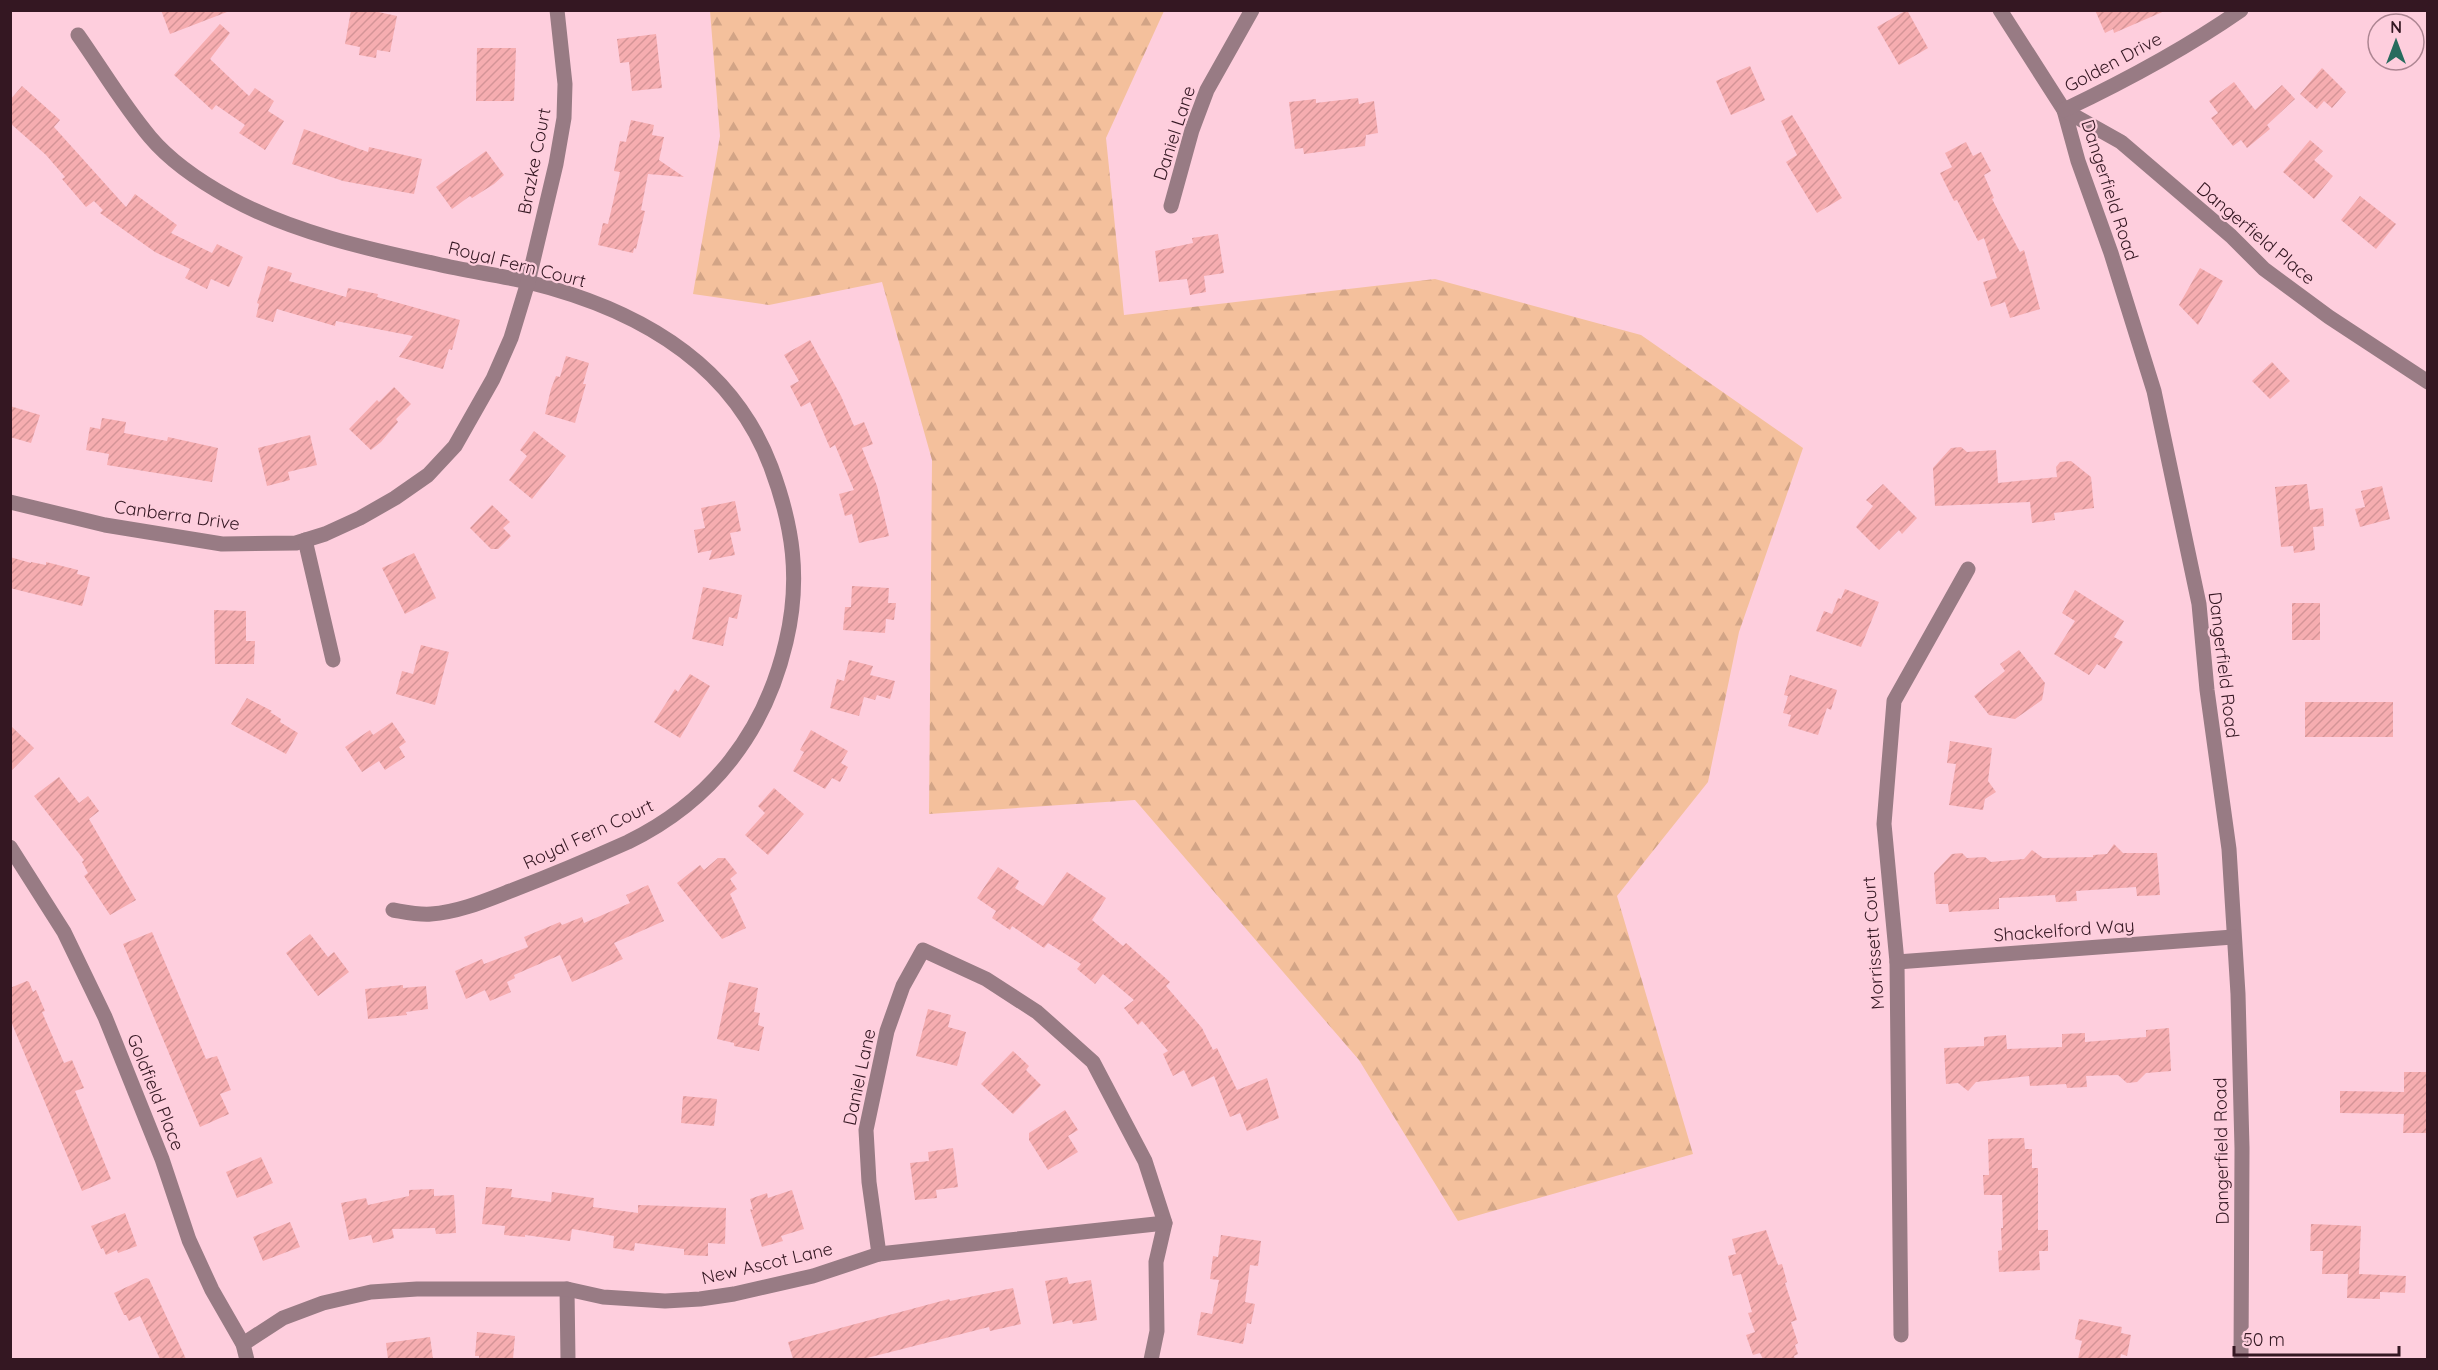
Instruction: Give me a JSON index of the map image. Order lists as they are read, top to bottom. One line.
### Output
{"streets":{"street":["Golden Drive","Daniel Lane","Brazke Court","Dangerfield Road","Dangerfield Place","Royal Fern Court","Canberra Drive","Shackelford Way","Morrissett Court","Goldfield Place","New Ascot Lane"]},"crossings":[["Golden Drive","Dangerfield Road"],["Golden Drive","Dangerfield Place"],["Daniel Lane","New Ascot Lane"],["Brazke Court","Royal Fern Court"],["Brazke Court","Canberra Drive"],["Dangerfield Road","Dangerfield Place"],["Dangerfield Road","Shackelford Way"],["Royal Fern Court","Canberra Drive"],["Shackelford Way","Morrissett Court"],["Goldfield Place","New Ascot Lane"]],"scale_bar":"50 m","north":"top"}
